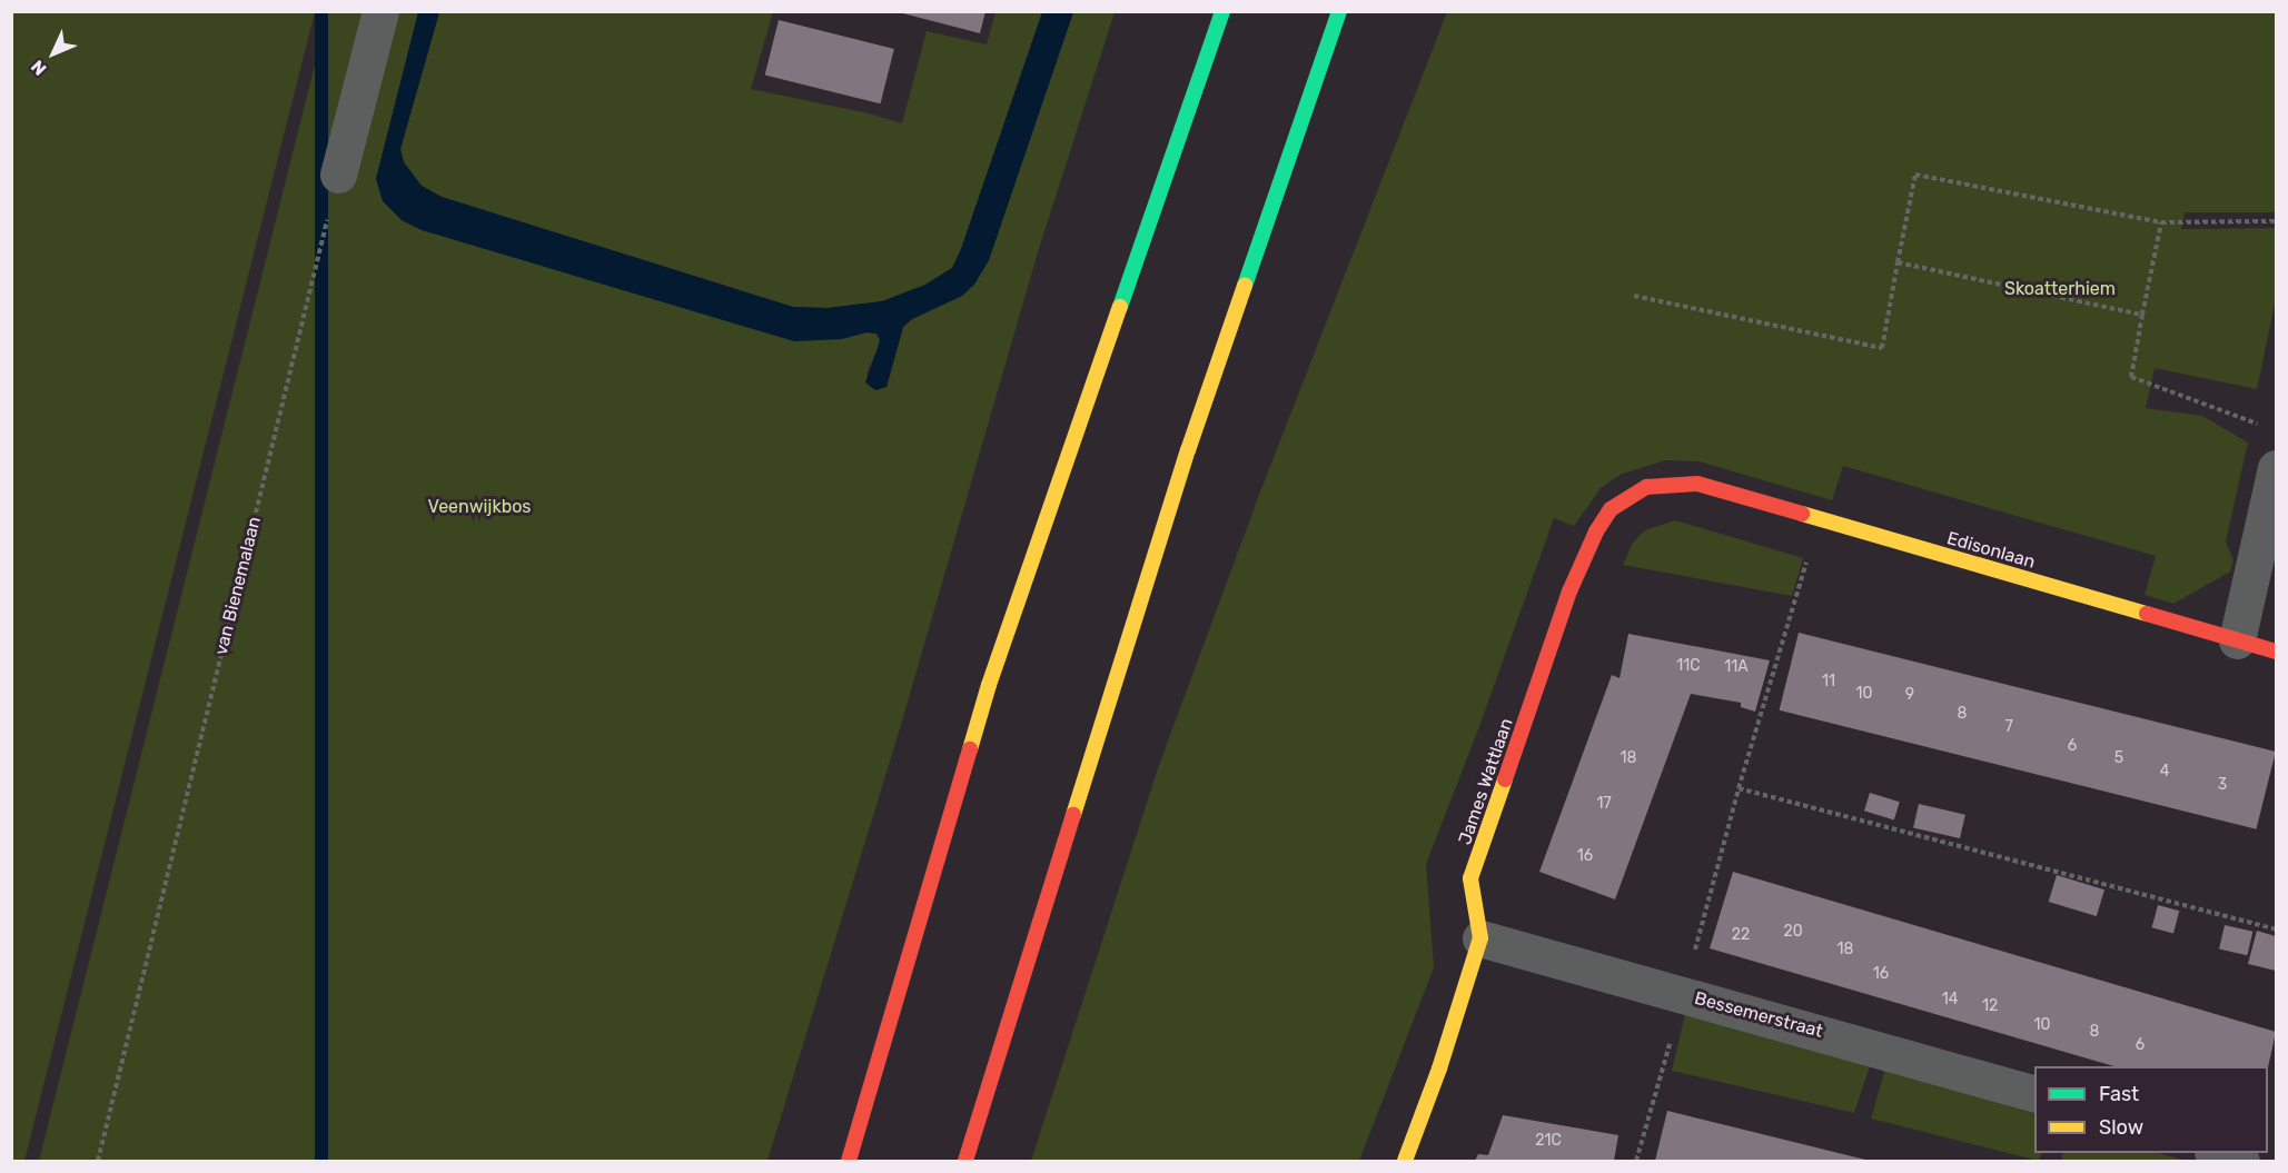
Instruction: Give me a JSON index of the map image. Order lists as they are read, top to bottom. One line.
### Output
{"streets":{"main road":["Edisonlaan","James Wattlaan"],"street":["Bessemerstraat"],"path":["van Bienemalaan"]},"crossings":[["Edisonlaan","James Wattlaan"],["James Wattlaan","Bessemerstraat"]],"parks":["Skoatterhiem","Veenwijkbos"],"house_numbers":["11C","11A","11","10","9","8","7","6","18","5","4","3","17","16","20","22","18","16","14","12","10","8","6","21C"],"legend":["Fast","Slow"],"north":"bottom left"}
